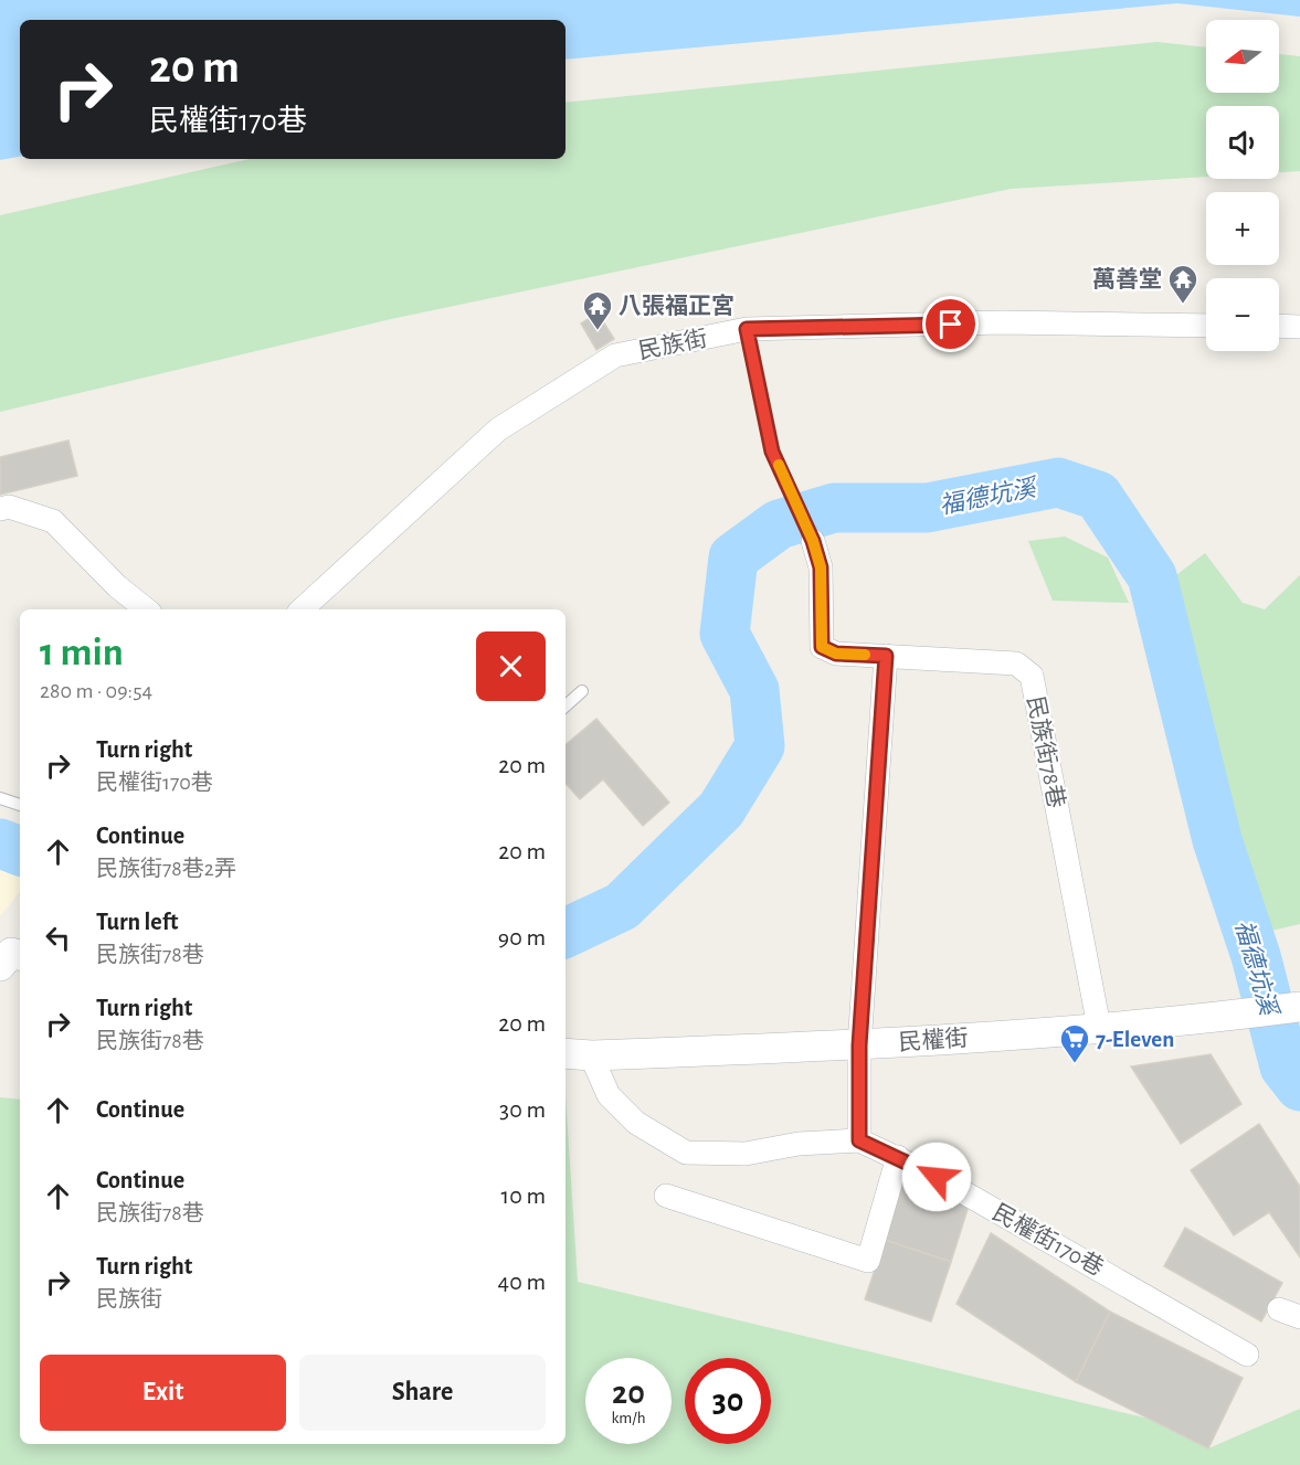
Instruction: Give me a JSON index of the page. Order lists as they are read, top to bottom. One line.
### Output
{"streets":{"street":["民族街","民族街78巷","民權街","民權街170巷"]},"crossings":[["民族街78巷","民權街"]],"water":["福德坑溪"],"places":{"temple":["萬善堂","八張福正宮"],"supermarket":["7-Eleven"]},"north":"left","page":{"map_buttons":["+","−"],"turn":["20 m","民權街170巷"],"heading":["1 min","280 m · 09:54"],"list":[{"name":"Turn right","note":"民權街170巷","value":"20 m"},{"name":"Continue","note":"民族街78巷2弄","value":"20 m"},{"name":"Turn left","note":"民族街78巷","value":"90 m"},{"name":"Turn right","note":"民族街78巷","value":"20 m"},{"name":"Continue","value":"30 m"},{"name":"Continue","note":"民族街78巷","value":"10 m"},{"name":"Turn right","note":"民族街","value":"40 m"}],"buttons":["Exit","Share"],"speed":"20 km/h","limit":"30"}}
